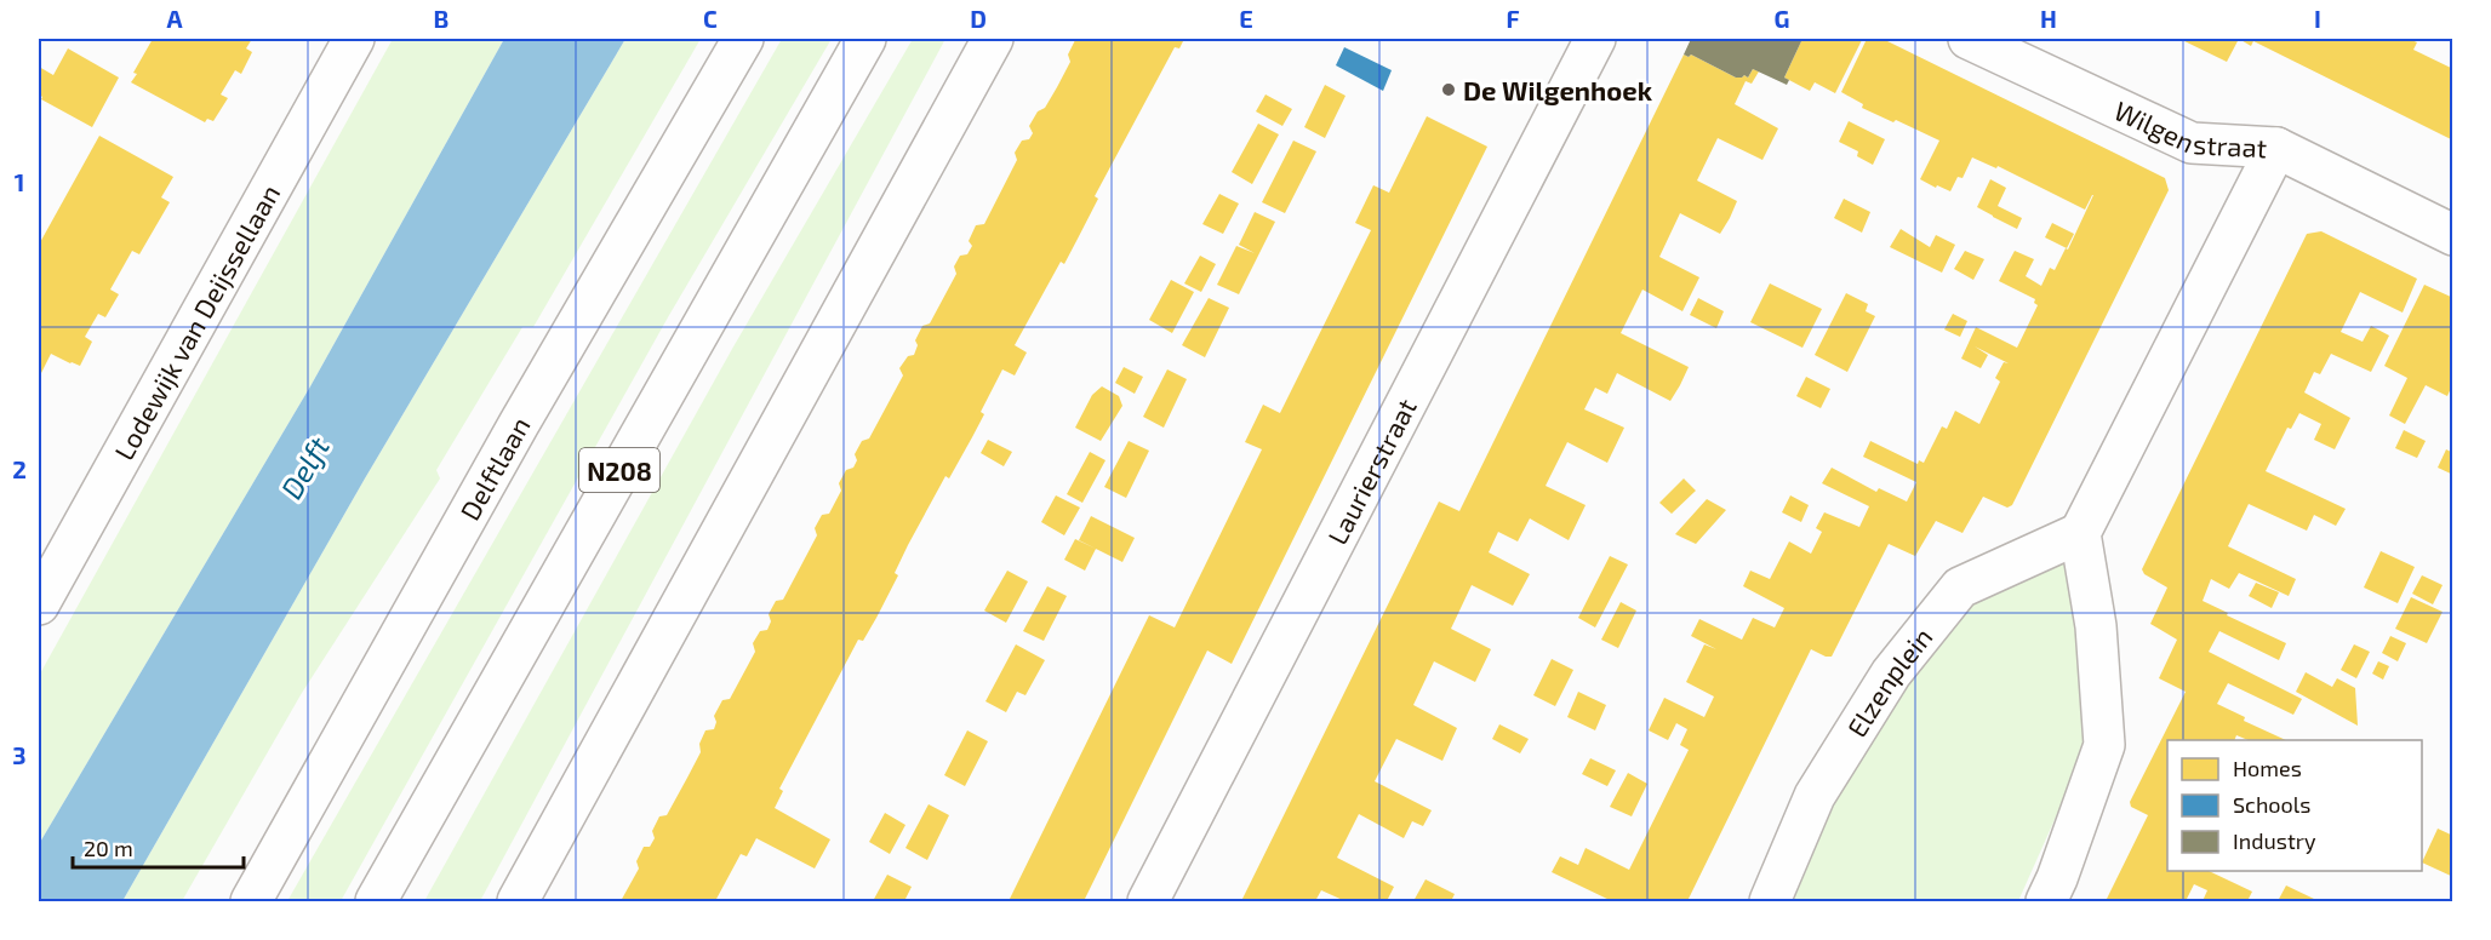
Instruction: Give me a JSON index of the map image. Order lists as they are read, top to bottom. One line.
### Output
{"streets":{"street":["Wilgenstraat","Lodewijk van Deijssellaan","Delftlaan","N208","Laurierstraat","Elzenplein"]},"water":["Delft"],"places":["De Wilgenhoek"],"legend":["Homes","Schools","Industry"],"scale_bar":"20 m","grid":{"columns":["A","B","C","D","E","F","G","H","I"],"rows":["1","2","3"]}}
